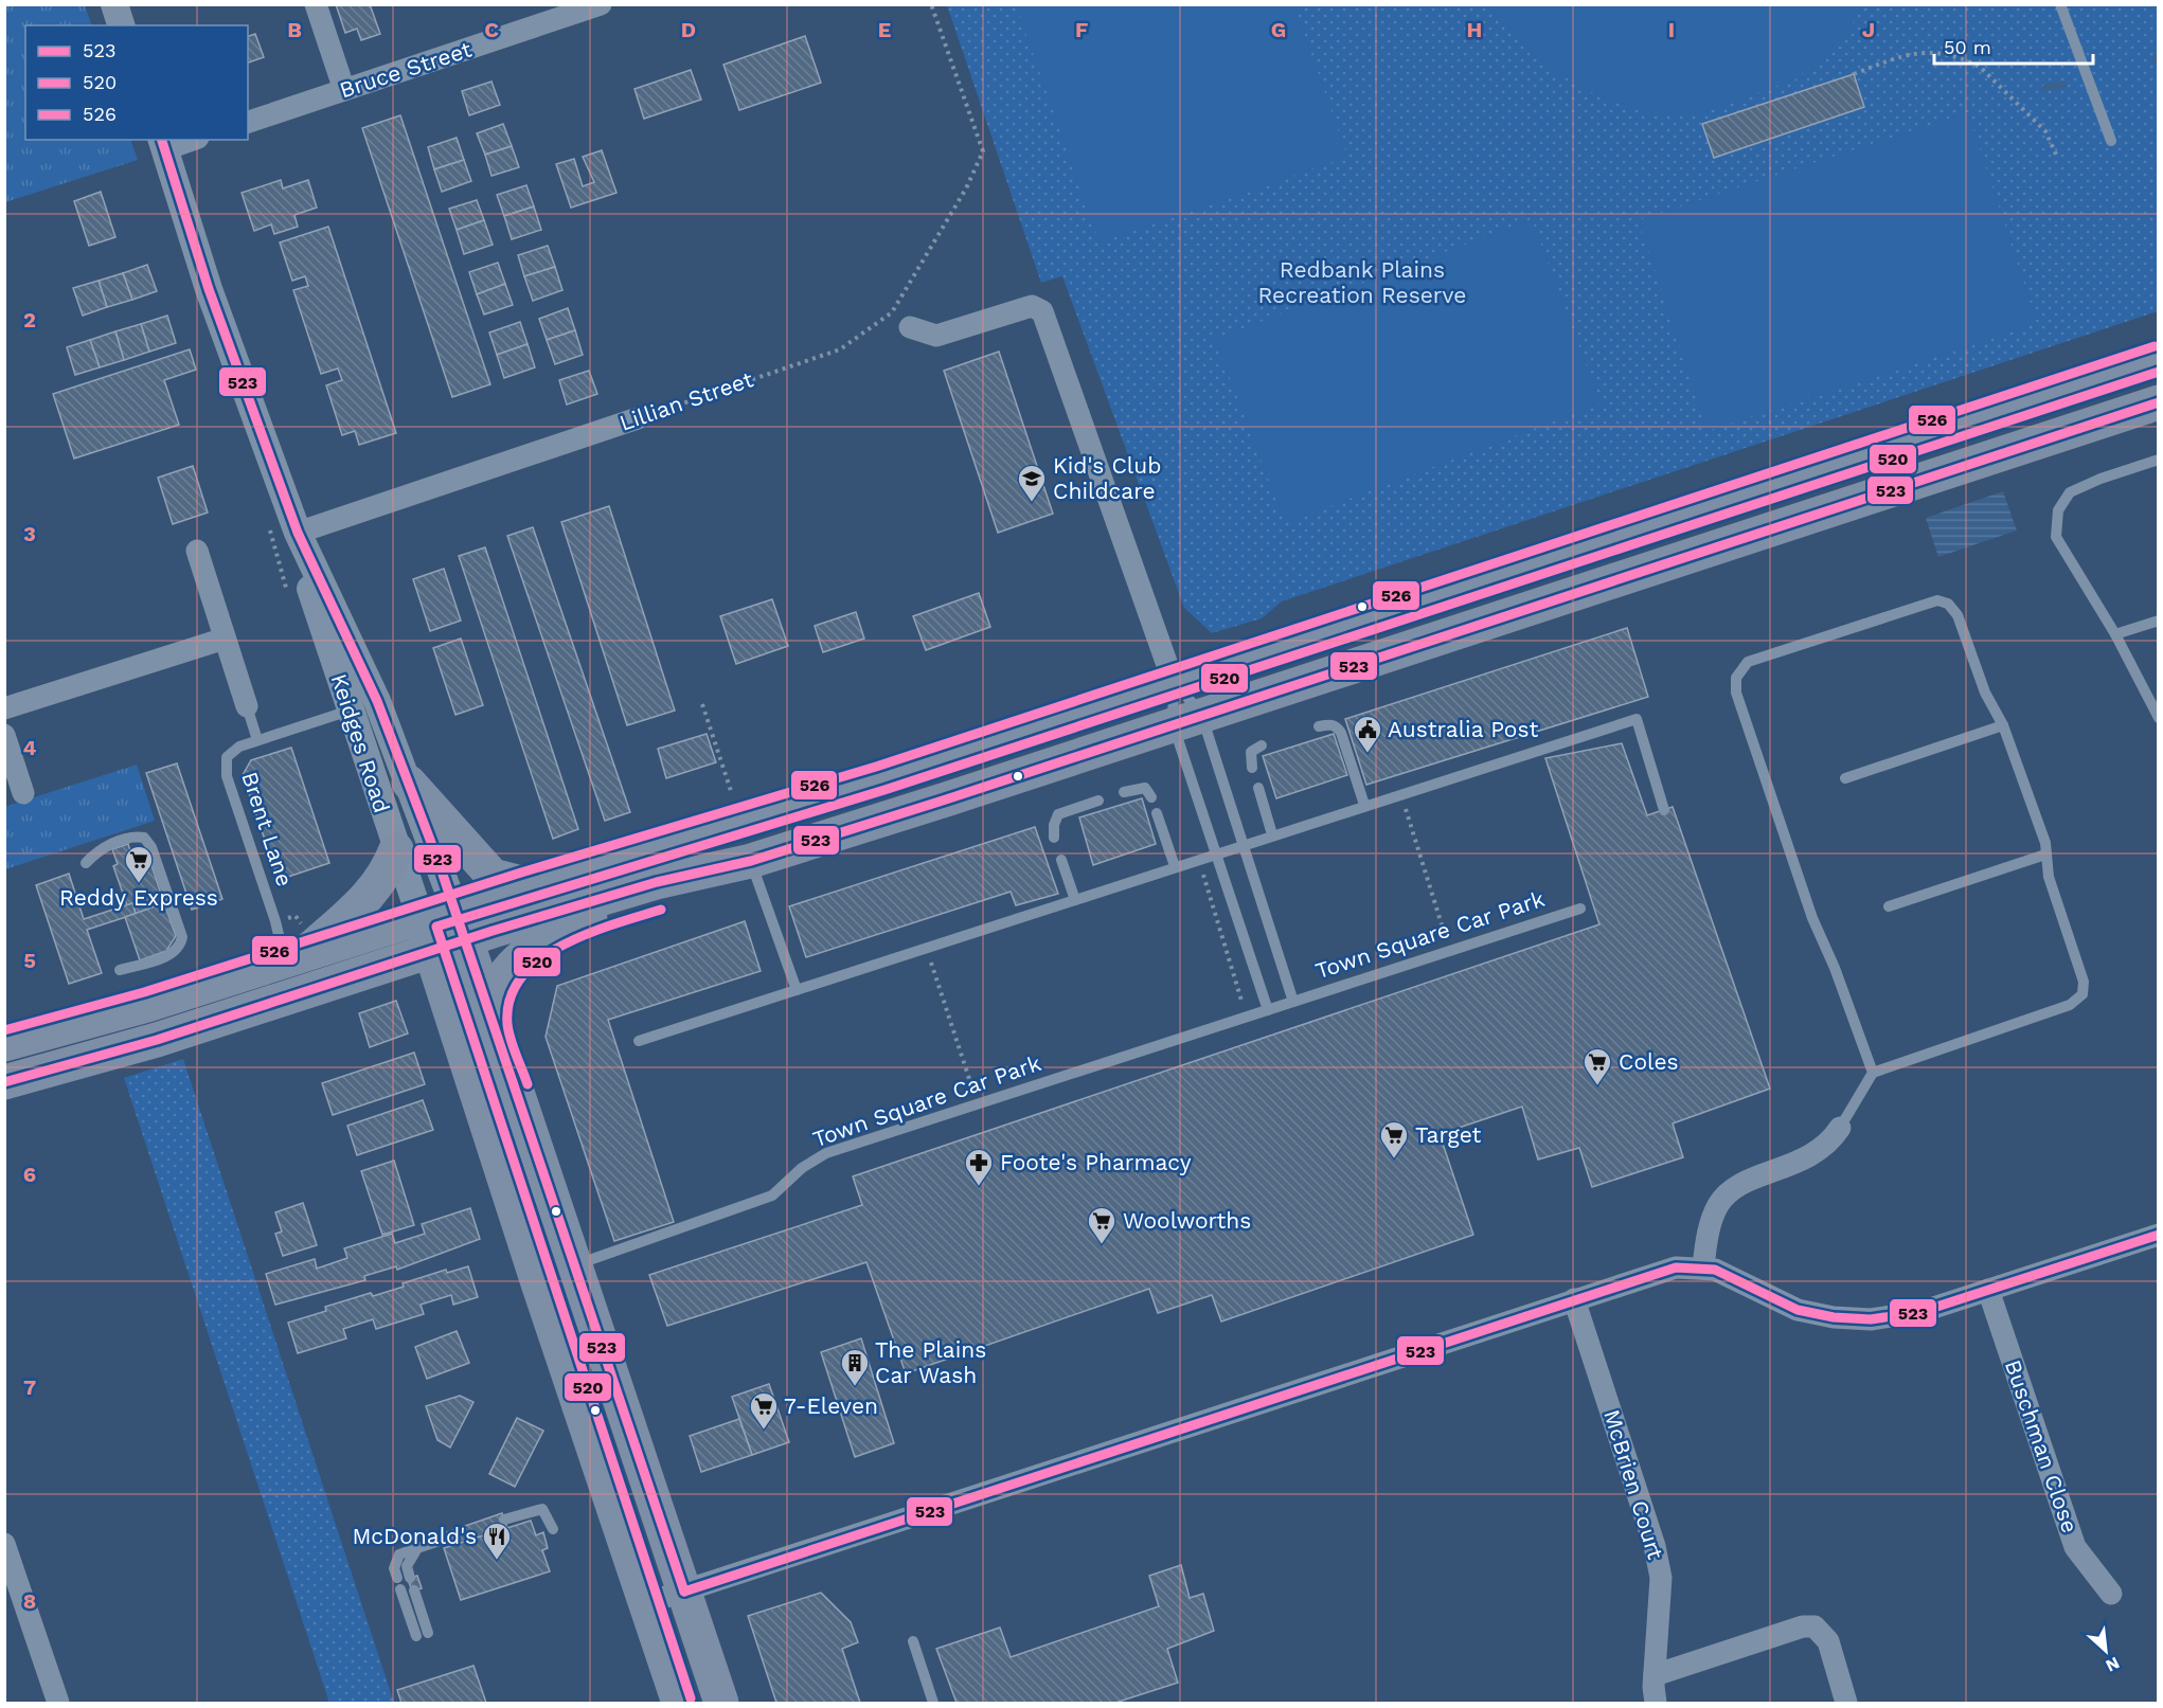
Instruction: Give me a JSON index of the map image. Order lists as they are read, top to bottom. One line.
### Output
{"streets":{"main road":["Keidges Road"],"street":["Bruce Street","Lillian Street","Buschman Close","McBrien Court"],"lane":["Brent Lane","Town Square Car Park"]},"crossings":[["Lillian Street","Keidges Road"],["Keidges Road","Brent Lane"]],"parks":["Redbank Plains Recreation Reserve"],"places":{"school or university":["Kid's Club Childcare"],"public building":["Australia Post"],"supermarket":["Reddy Express","Coles","Target","Woolworths","7-Eleven"],"pharmacy":["Foote's Pharmacy"],"building":["The Plains Car Wash"],"restaurant":["McDonald's"]},"lines":["transit line 523","transit line 526","transit line 520"],"legend":["523","520","526"],"scale_bar":"50 m","north":"bottom right","grid":{"columns":["B","C","D","E","F","G","H","I","J"],"rows":["2","3","4","5","6","7","8"]}}
